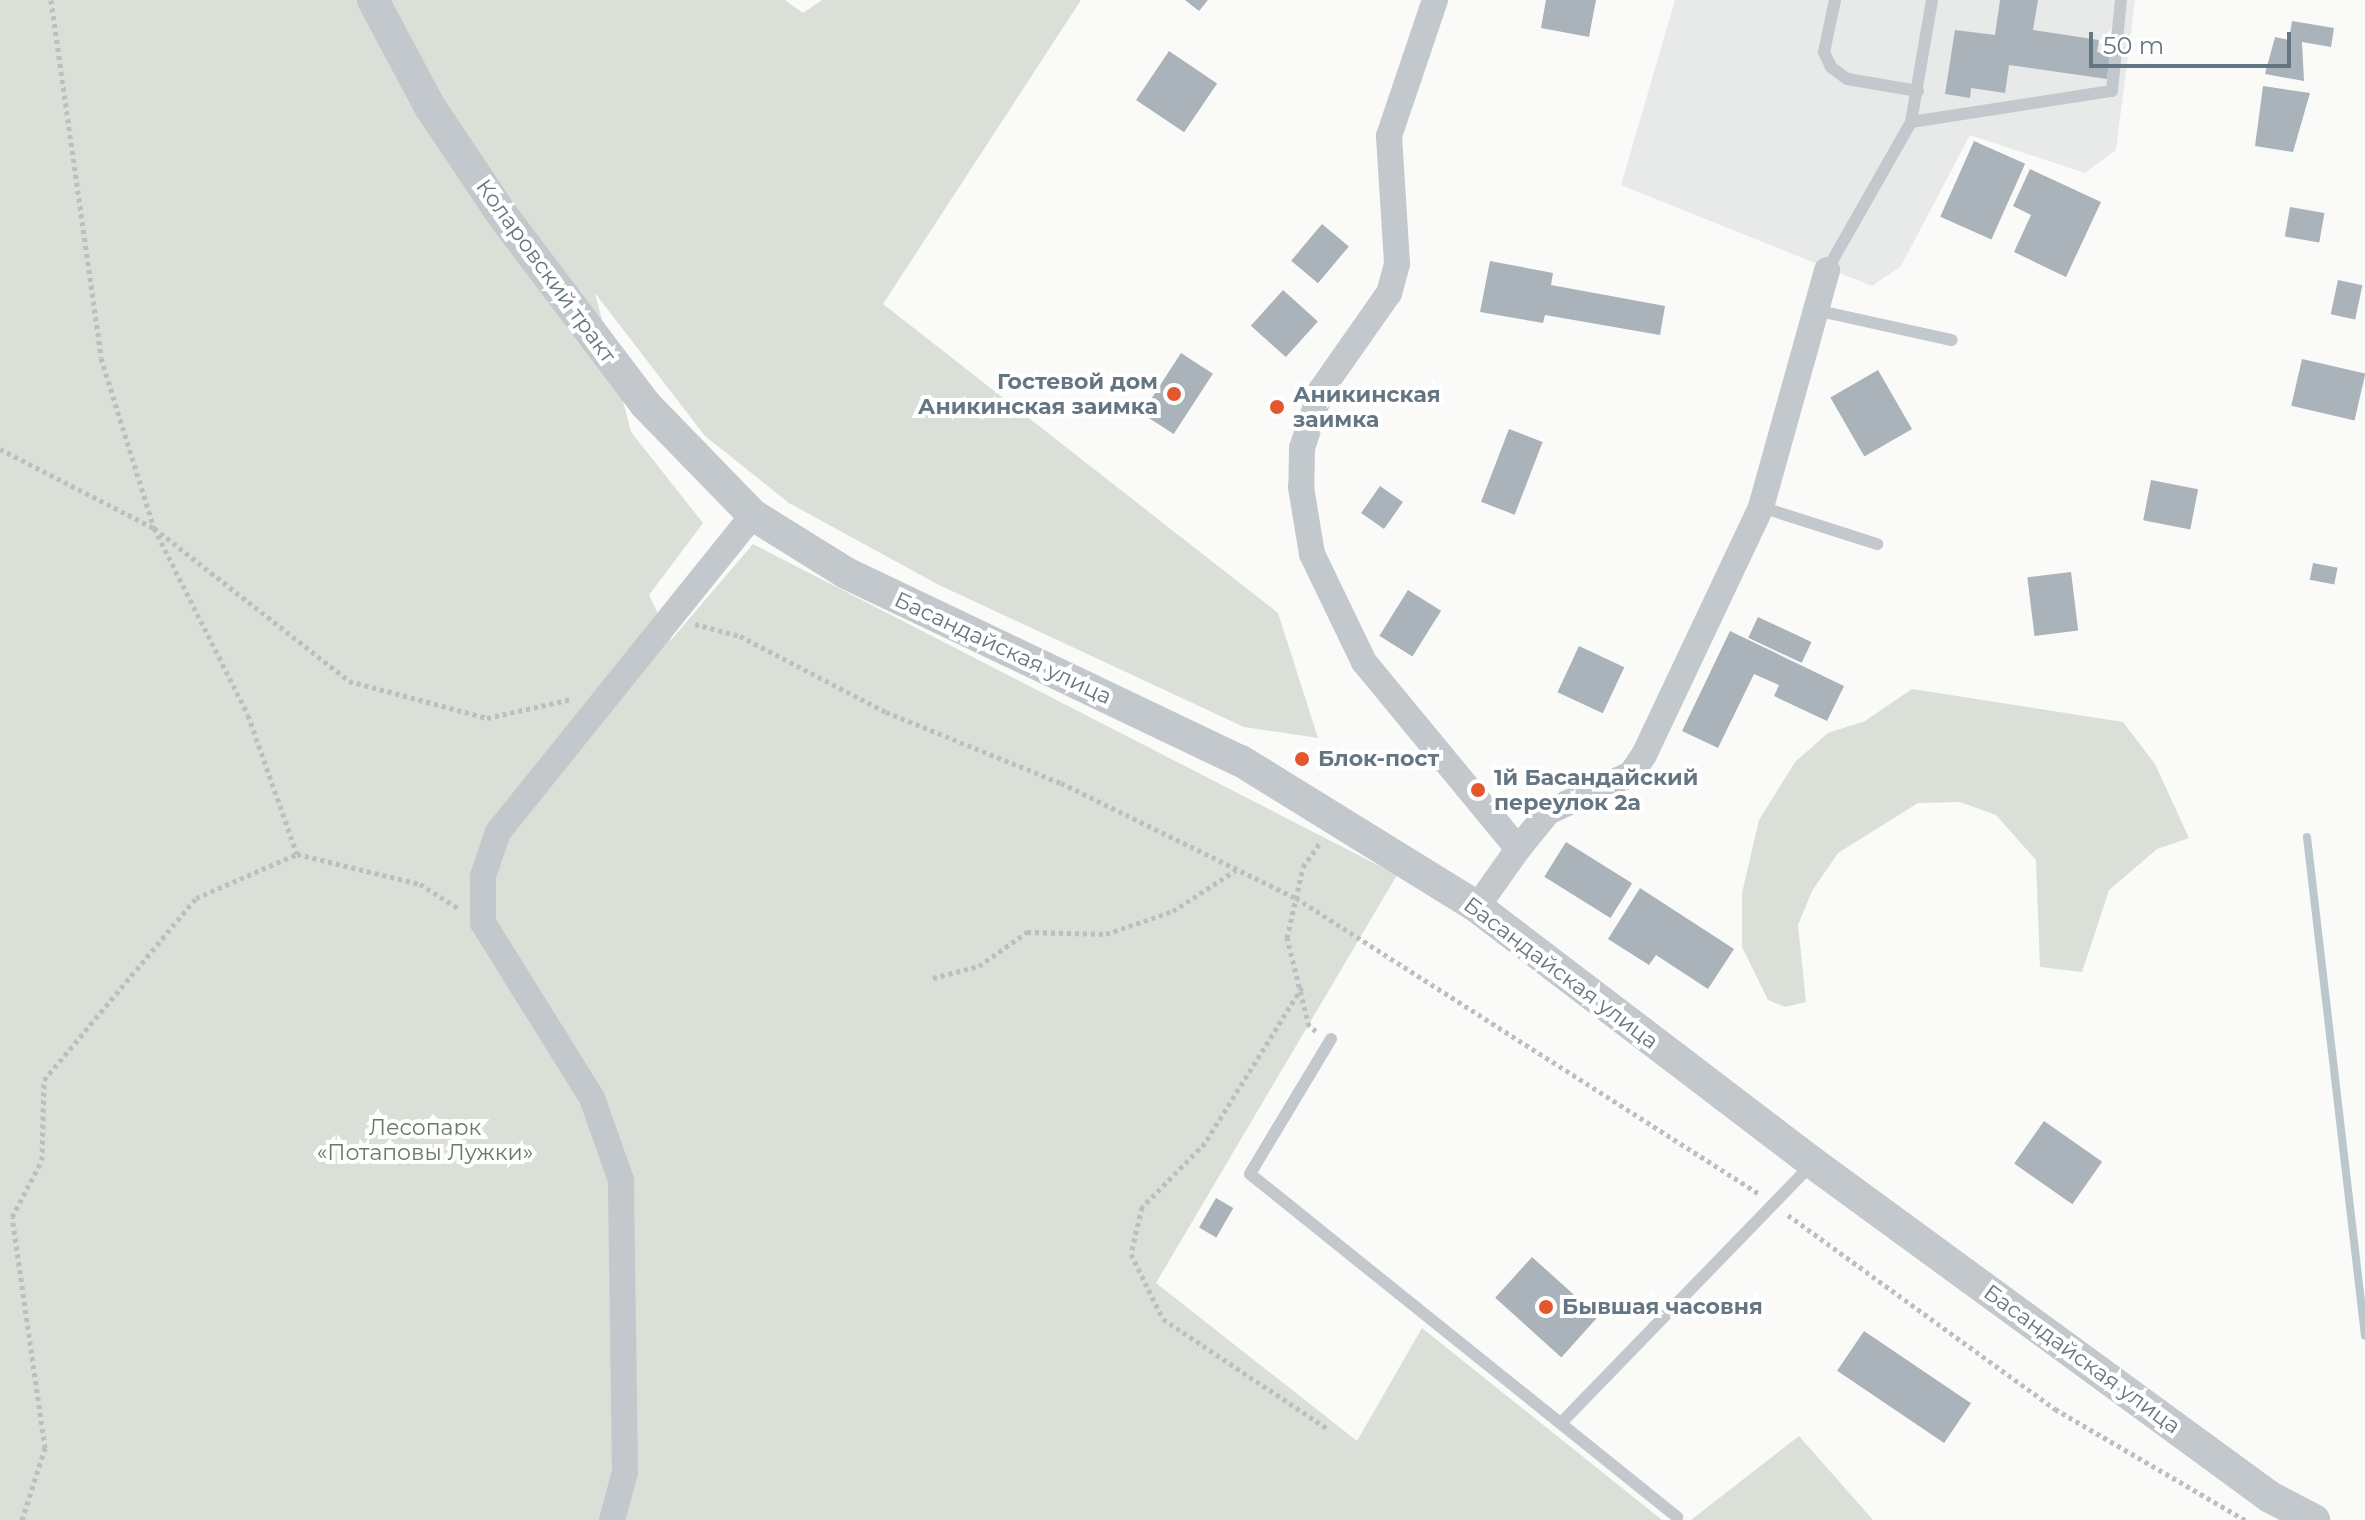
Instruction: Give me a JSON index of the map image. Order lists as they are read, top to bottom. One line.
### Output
{"streets":{"street":["Коларовский тракт","Басандайская улица"]},"crossings":[["Коларовский тракт","Басандайская улица"]],"parks":["Лесопарк «Потаповы Лужки»"],"places":["Гостевой дом Аникинская заимка","Аникинская заимка","Блок-пост","1й Басандайский переулок 2а","Бывшая часовня"],"scale_bar":"50 m"}
